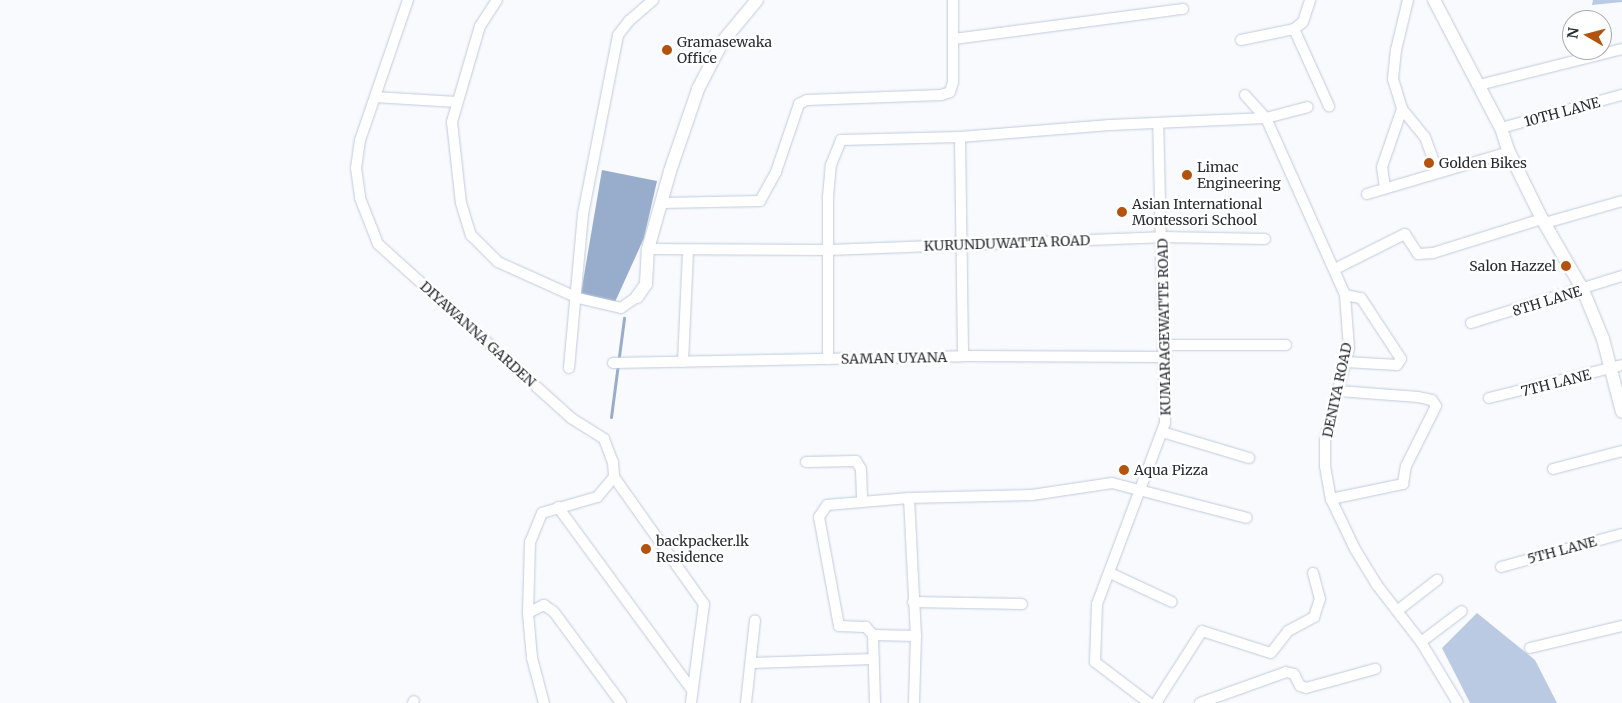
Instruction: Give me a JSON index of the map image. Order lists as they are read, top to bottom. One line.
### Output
{"streets":{"street":["10TH LANE","KURUNDUWATTA ROAD","8TH LANE","KUMARAGEWATTE ROAD","DIYAWANNA GARDEN","SAMAN UYANA","7TH LANE","DENIYA ROAD","5TH LANE"]},"crossings":[["KURUNDUWATTA ROAD","KUMARAGEWATTE ROAD"],["KUMARAGEWATTE ROAD","SAMAN UYANA"]],"places":["Gramasewaka Office","Golden Bikes","Limac Engineering","Asian International Montessori School","Salon Hazzel","Aqua Pizza","backpacker.lk Residence"],"north":"left"}
